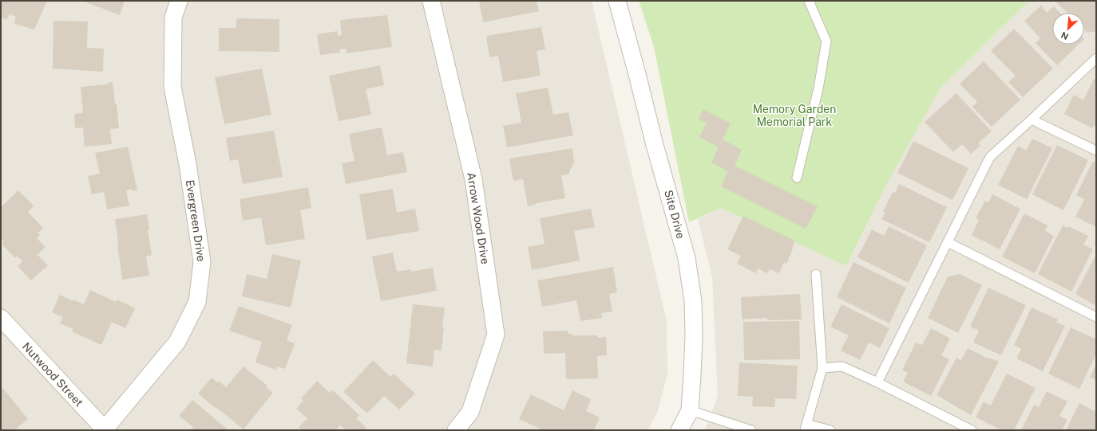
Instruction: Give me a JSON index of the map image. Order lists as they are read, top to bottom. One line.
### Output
{"streets":{"street":["Site Drive","Arrow Wood Drive","Evergreen Drive","Nutwood Street"]},"crossings":[["Evergreen Drive","Nutwood Street"]],"parks":["Memory Garden Memorial Park"],"north":"bottom left"}
